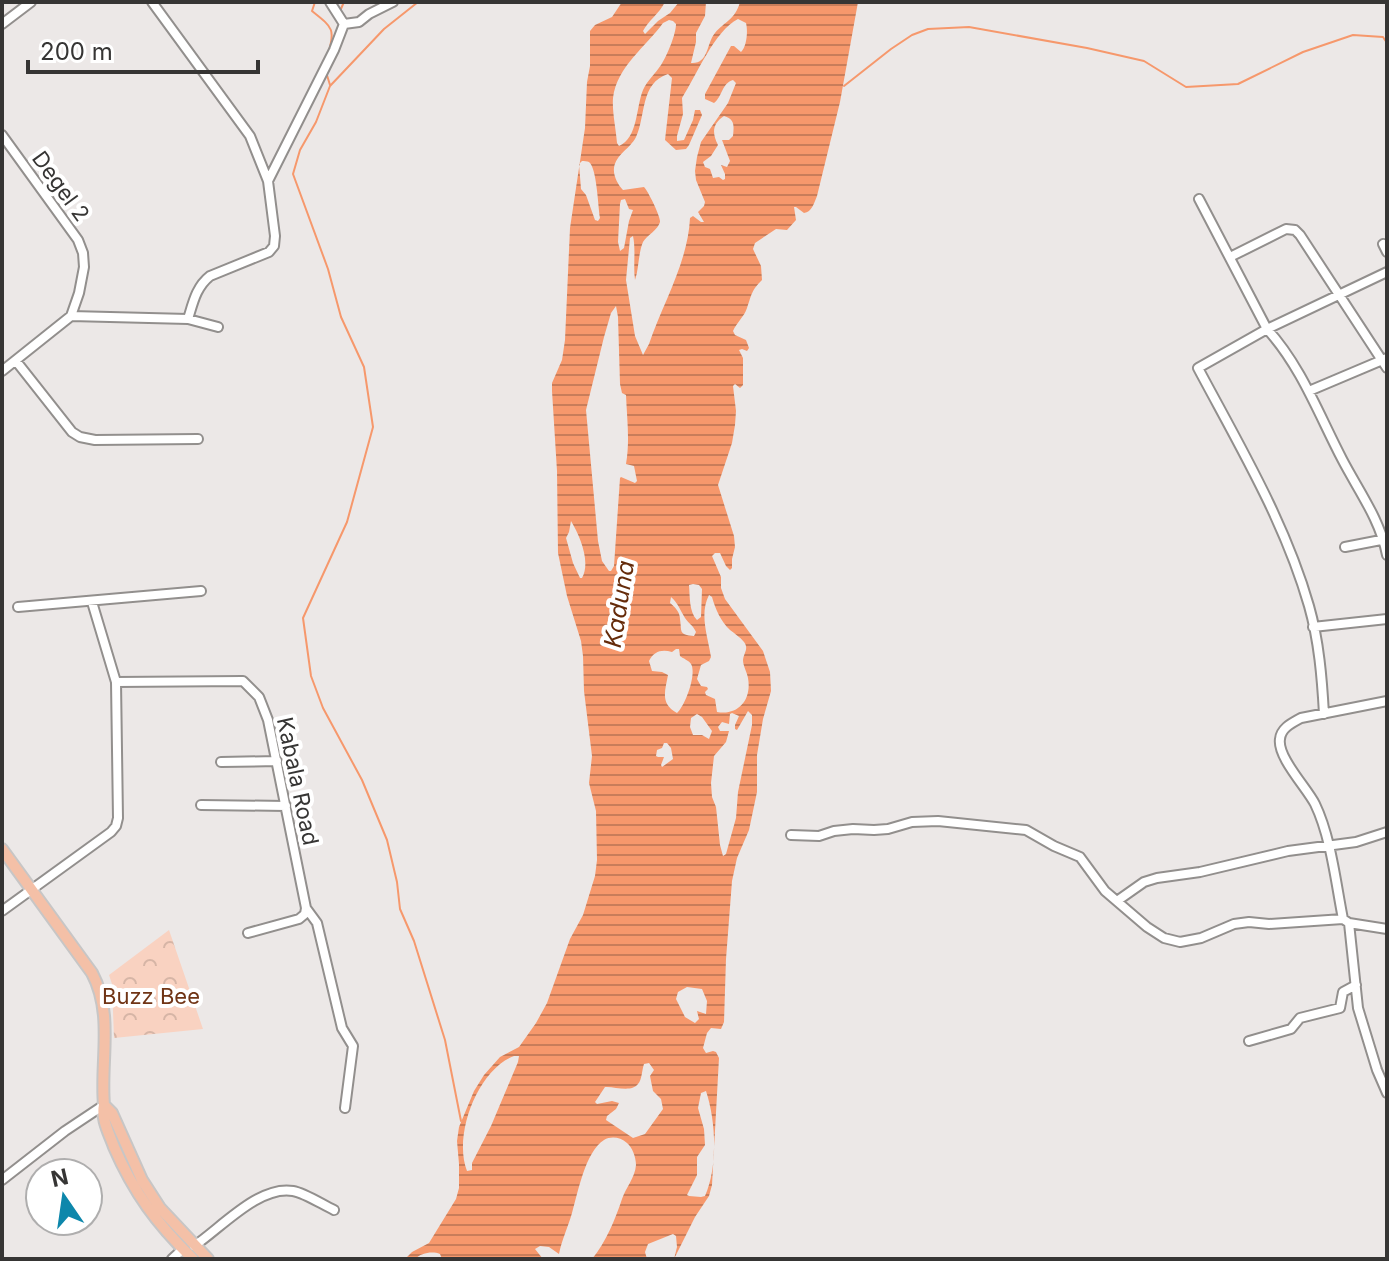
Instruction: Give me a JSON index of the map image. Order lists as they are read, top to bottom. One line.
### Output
{"streets":{"street":["Degel 2","Kabala Road"]},"water":["Kaduna"],"parks":["Buzz Bee"],"scale_bar":"200 m","north":"top"}
